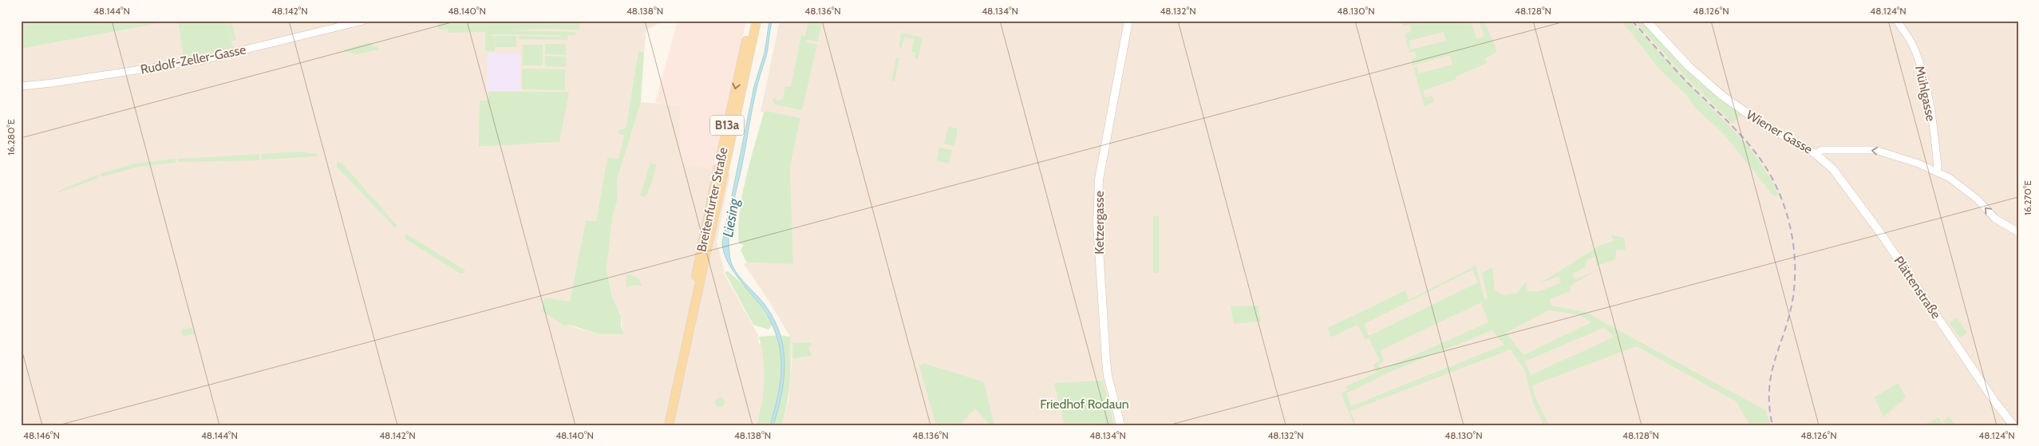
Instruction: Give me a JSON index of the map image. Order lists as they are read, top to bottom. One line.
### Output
{"streets":{"main road":["B13a","Wiener Gasse","Breitenfurter Straße","Ketzergasse","Plättenstraße"],"street":["Rudolf-Zeller-Gasse","Mühlgasse"]},"crossings":[["Mühlgasse","Wiener Gasse"],["Wiener Gasse","Plättenstraße"]],"one_way":["Wiener Gasse"],"water":["Liesing"],"parks":["Friedhof Rodaun"],"coordinates":["48.144°N","48.142°N","48.140°N","48.138°N","48.136°N","48.134°N","48.132°N","48.130°N","48.128°N","48.126°N","48.124°N","16.280°E","16.270°E","48.146°N"]}
